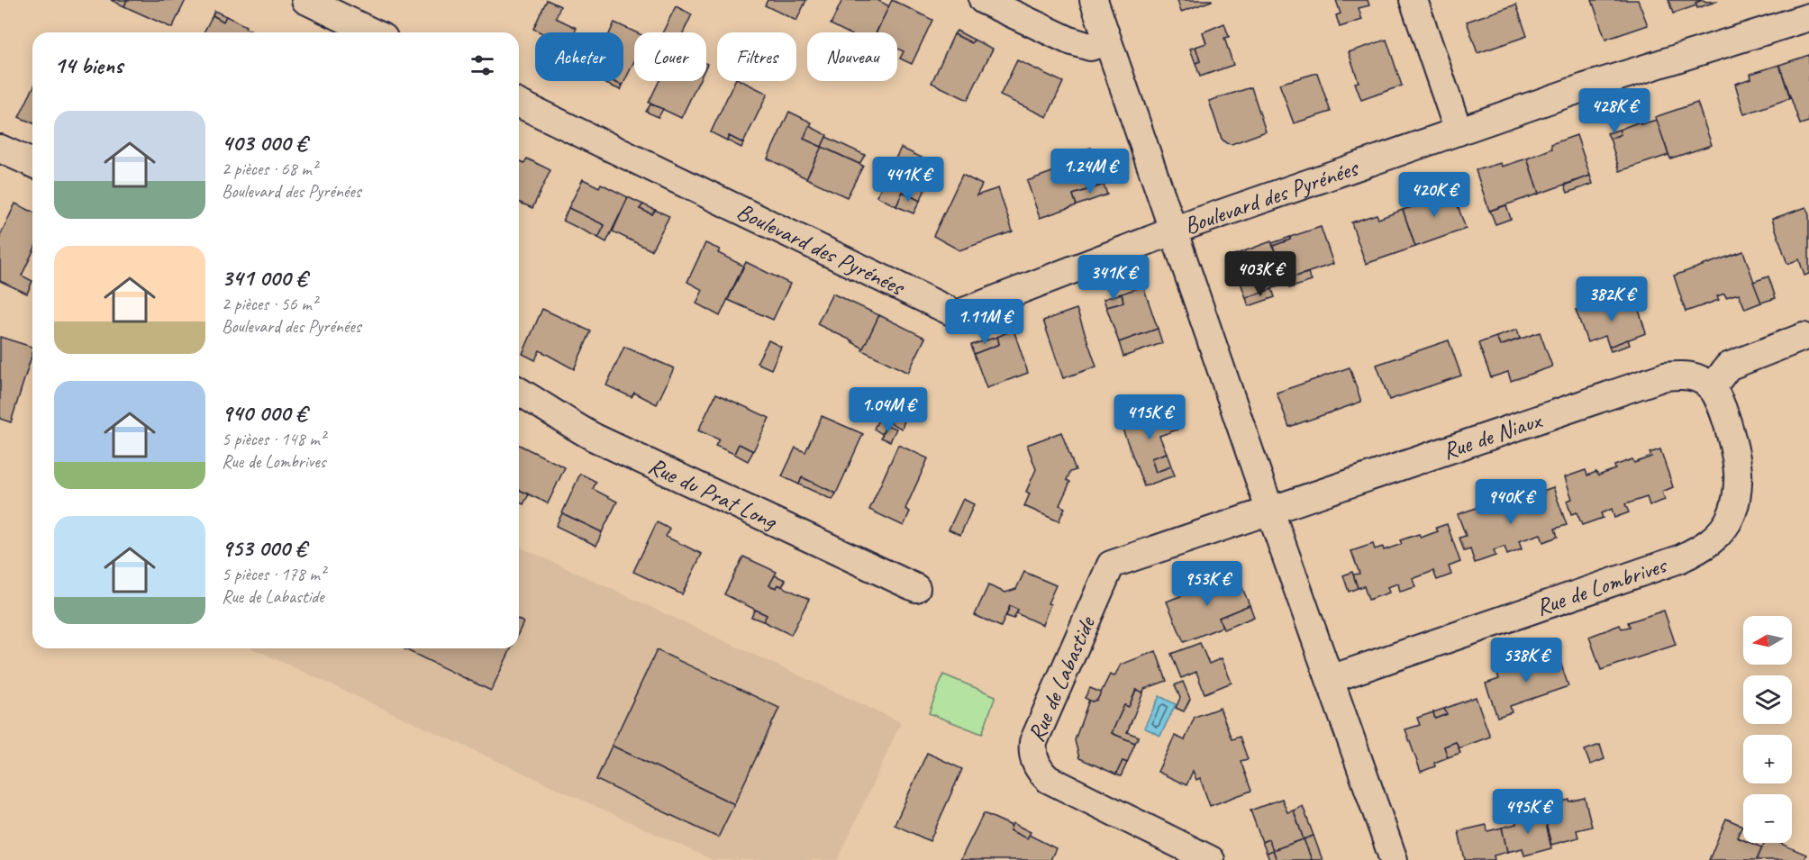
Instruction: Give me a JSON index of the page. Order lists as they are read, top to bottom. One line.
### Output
{"streets":{"street":["Boulevard des Pyrénées","Rue de Niaux","Rue du Prat Long","Rue de Lombrives","Rue de Labastide"]},"crossings":[["Rue de Niaux","Rue de Lombrives"],["Rue de Niaux","Rue de Labastide"]],"north":"left","page":{"chip":["Acheter","Louer","Filtres","Nouveau"],"heading":"14 biens","price":["428K €","1.24M €","441K €","420K €","403K €","341K €","382K €","1.11M €","1.04M €","415K €","940K €","953K €","538K €","495K €"],"list":[{"name":"403 000 €","note":"2 pièces · 68 m² · Boulevard des Pyrénées"},{"name":"341 000 €","note":"2 pièces · 56 m² · Boulevard des Pyrénées"},{"name":"940 000 €","note":"5 pièces · 148 m² · Rue de Lombrives"},{"name":"953 000 €","note":"5 pièces · 178 m² · Rue de Labastide"}],"map_buttons":["+","−"]}}
